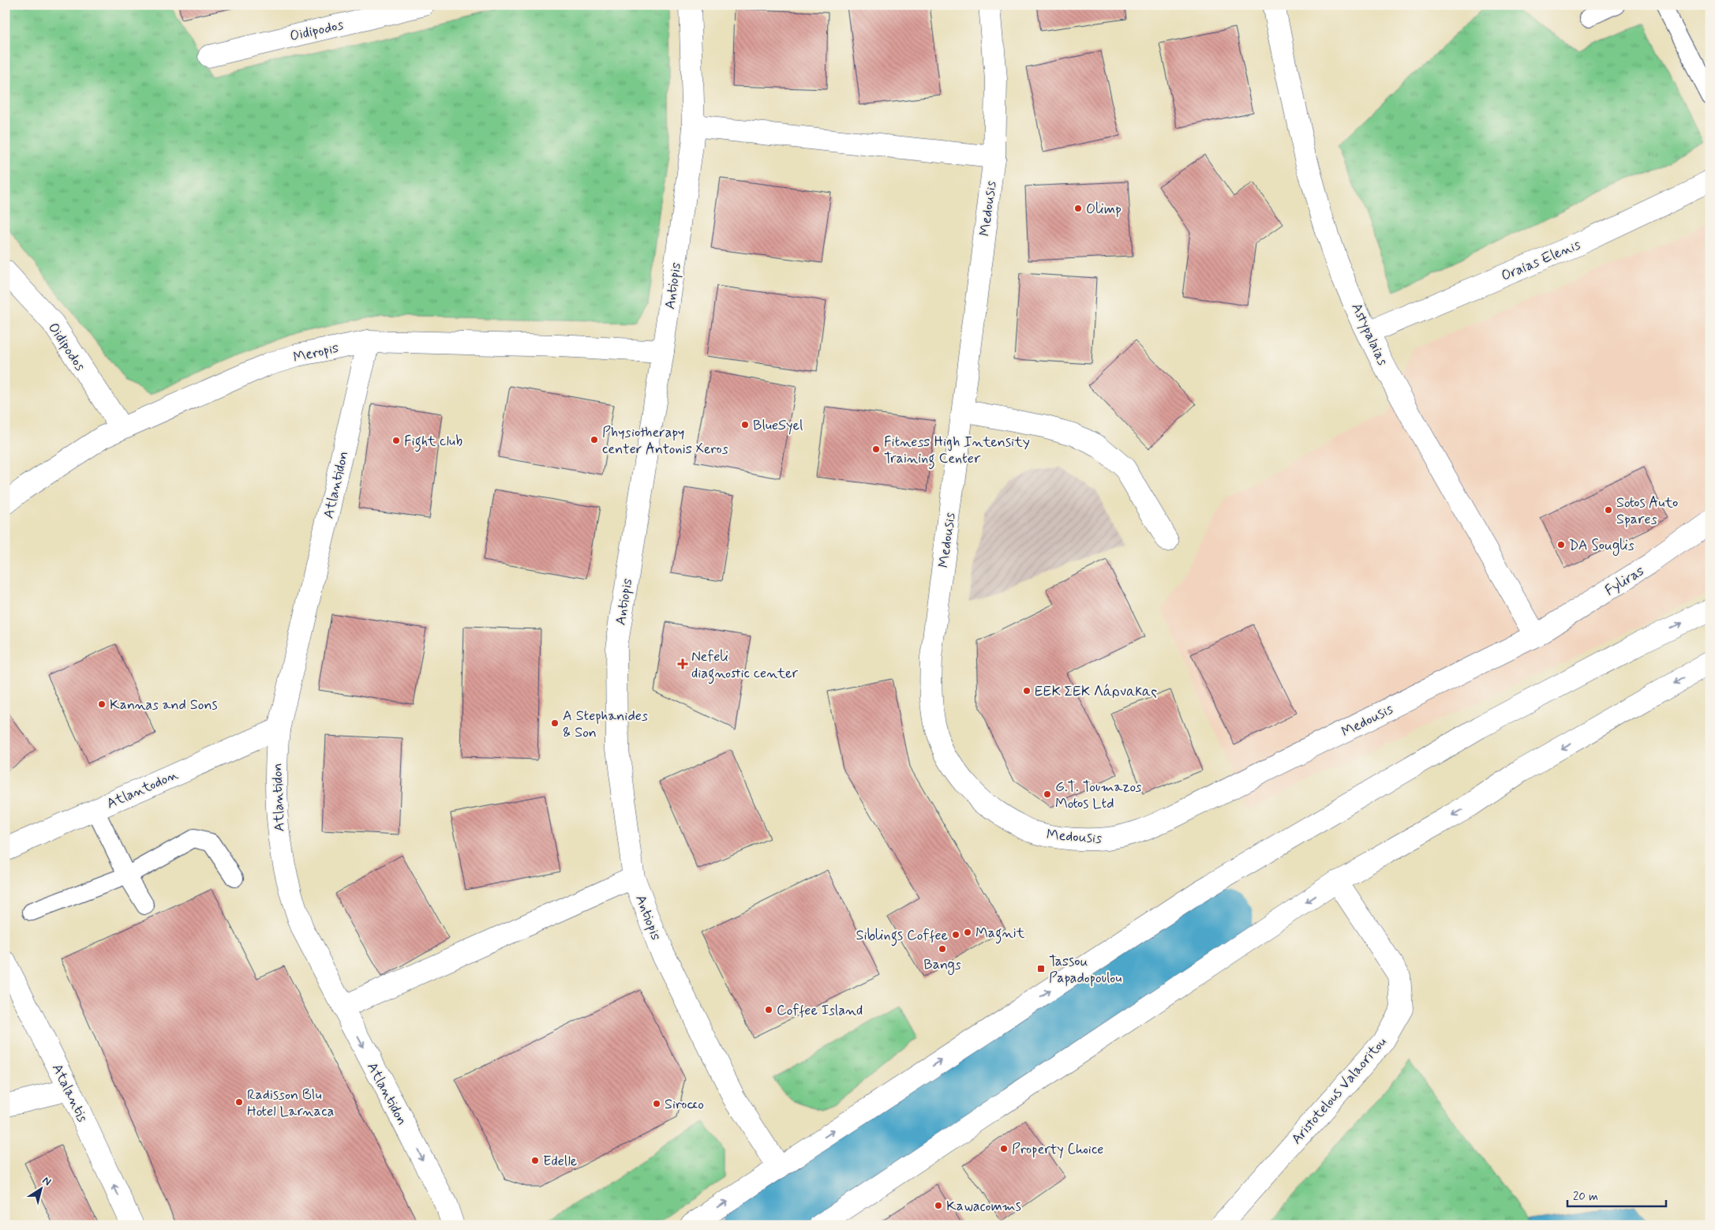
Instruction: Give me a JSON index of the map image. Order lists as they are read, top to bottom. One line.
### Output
{"streets":{"street":["Oidipodos","Medousis","Oraias Elenis","Antiopis","Astypalaias","Meropis","Atlantidon","Fyliras","Atlantodon","Aristotelous Valaoritou","Atalantis"]},"crossings":[["Oidipodos","Meropis"],["Medousis","Astypalaias"],["Medousis","Fyliras"],["Oraias Elenis","Astypalaias"],["Antiopis","Meropis"],["Astypalaias","Fyliras"],["Meropis","Atlantidon"],["Atlantidon","Atlantodon"]],"one_way":["Atalantis"],"places":{"other":["Olimp","BlueSyel","Physiotherapy center Antonis Xeros","Fight club","Fitness High Intensity Training Center","Sotos Auto Spares","DA Souglis","ΕΕΚ ΣΕΚ Λάρνακας","Kannas and Sons","A Stephanides & Son","G.T. Toumazos Motos Ltd","Magnit","Siblings Coffee","Bangs","Coffee Island","Radisson Blu Hotel Larnaca","Sirocco","Property Choice","Edelle","Kawacomms"],"health":["Nefeli diagnostic center"],"transit":["Tassou Papadopoulou"]},"scale_bar":"20 m","north":"top right"}
